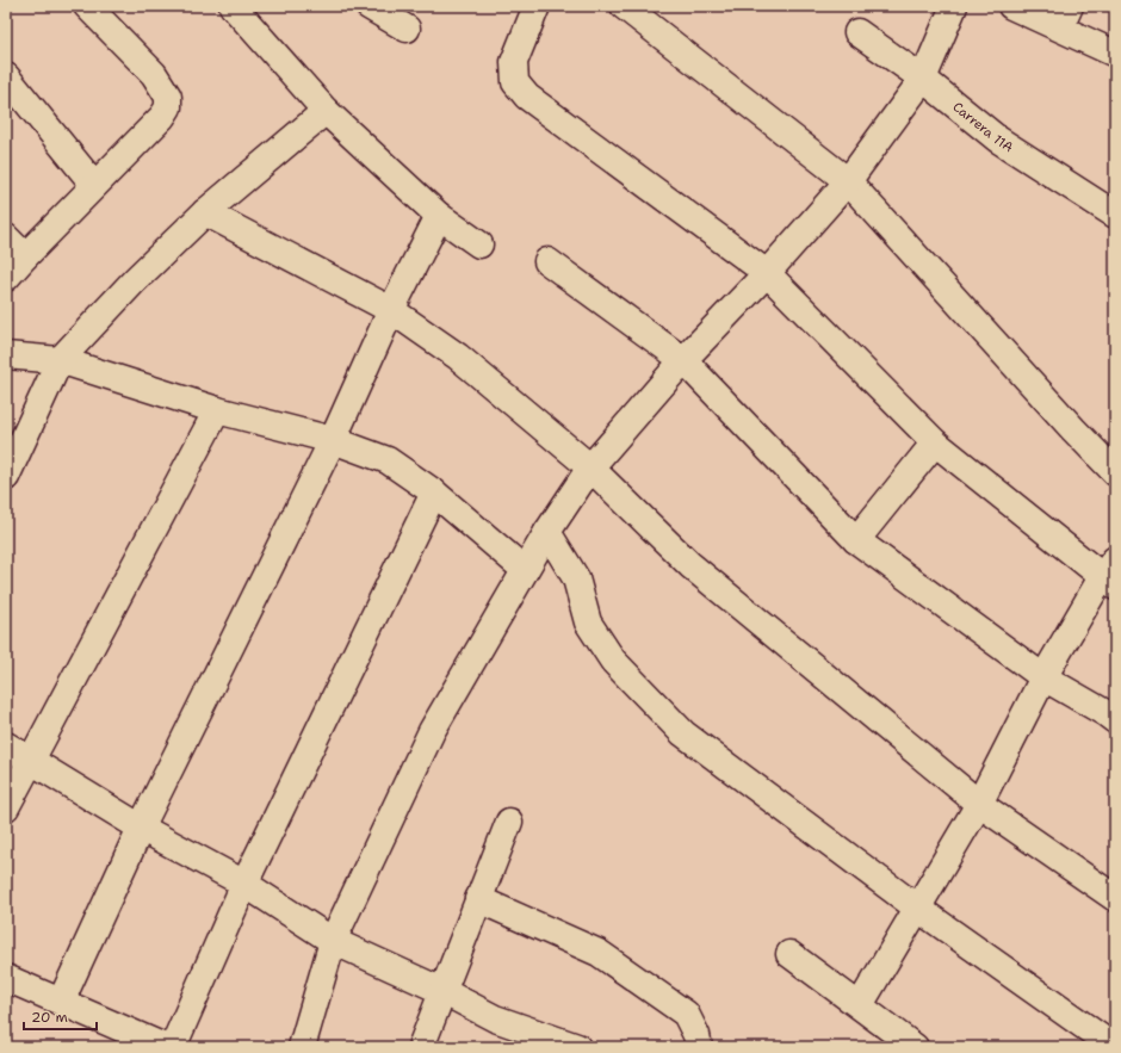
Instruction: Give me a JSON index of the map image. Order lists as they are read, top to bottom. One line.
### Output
{"streets":{"street":["Carrera 11A"]},"scale_bar":"20 m"}
